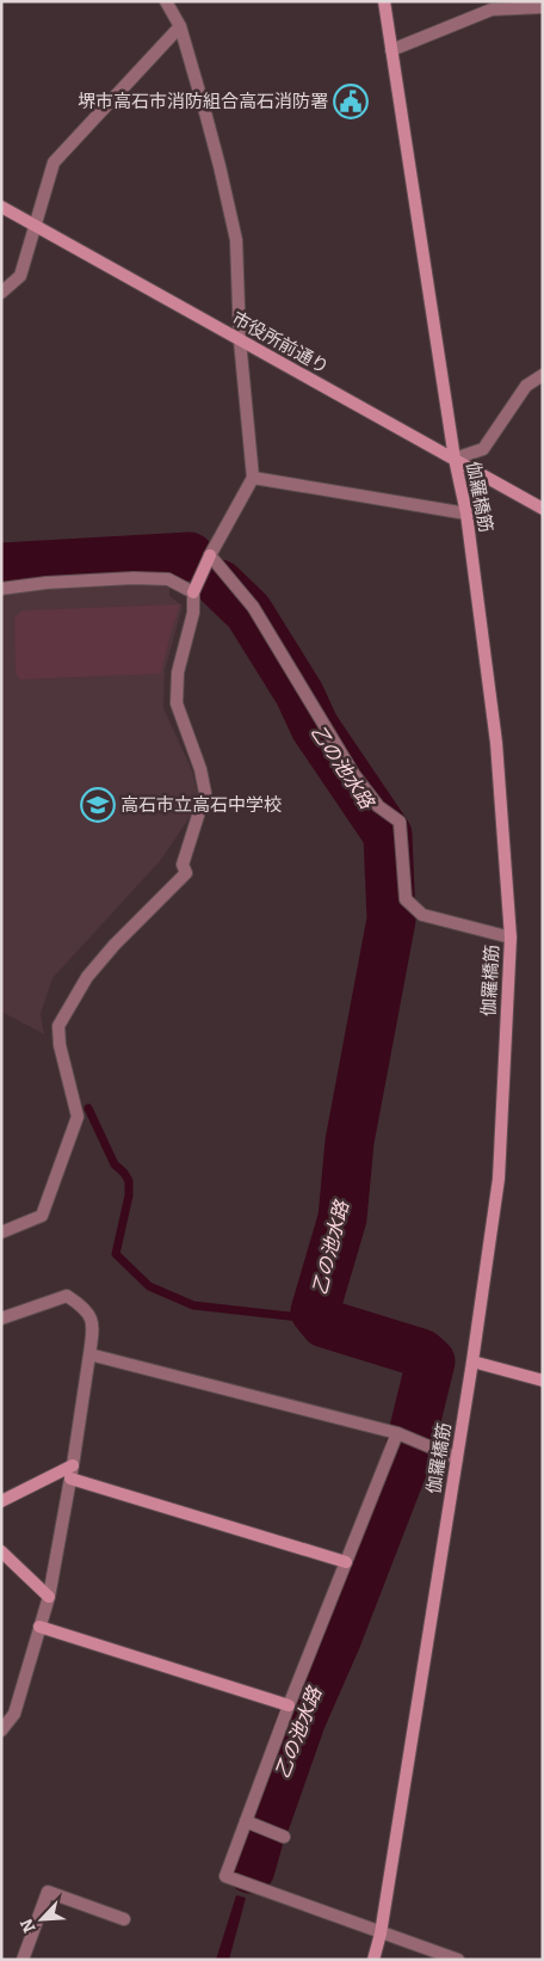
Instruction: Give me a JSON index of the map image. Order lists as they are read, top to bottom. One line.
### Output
{"streets":{"street":["市役所前通り","伽羅橋筋"]},"crossings":[["市役所前通り","伽羅橋筋"]],"water":["乙の池水路"],"places":{"public building":["堺市高石市消防組合高石消防署"],"school or university":["高石市立高石中学校"]},"north":"bottom left"}
